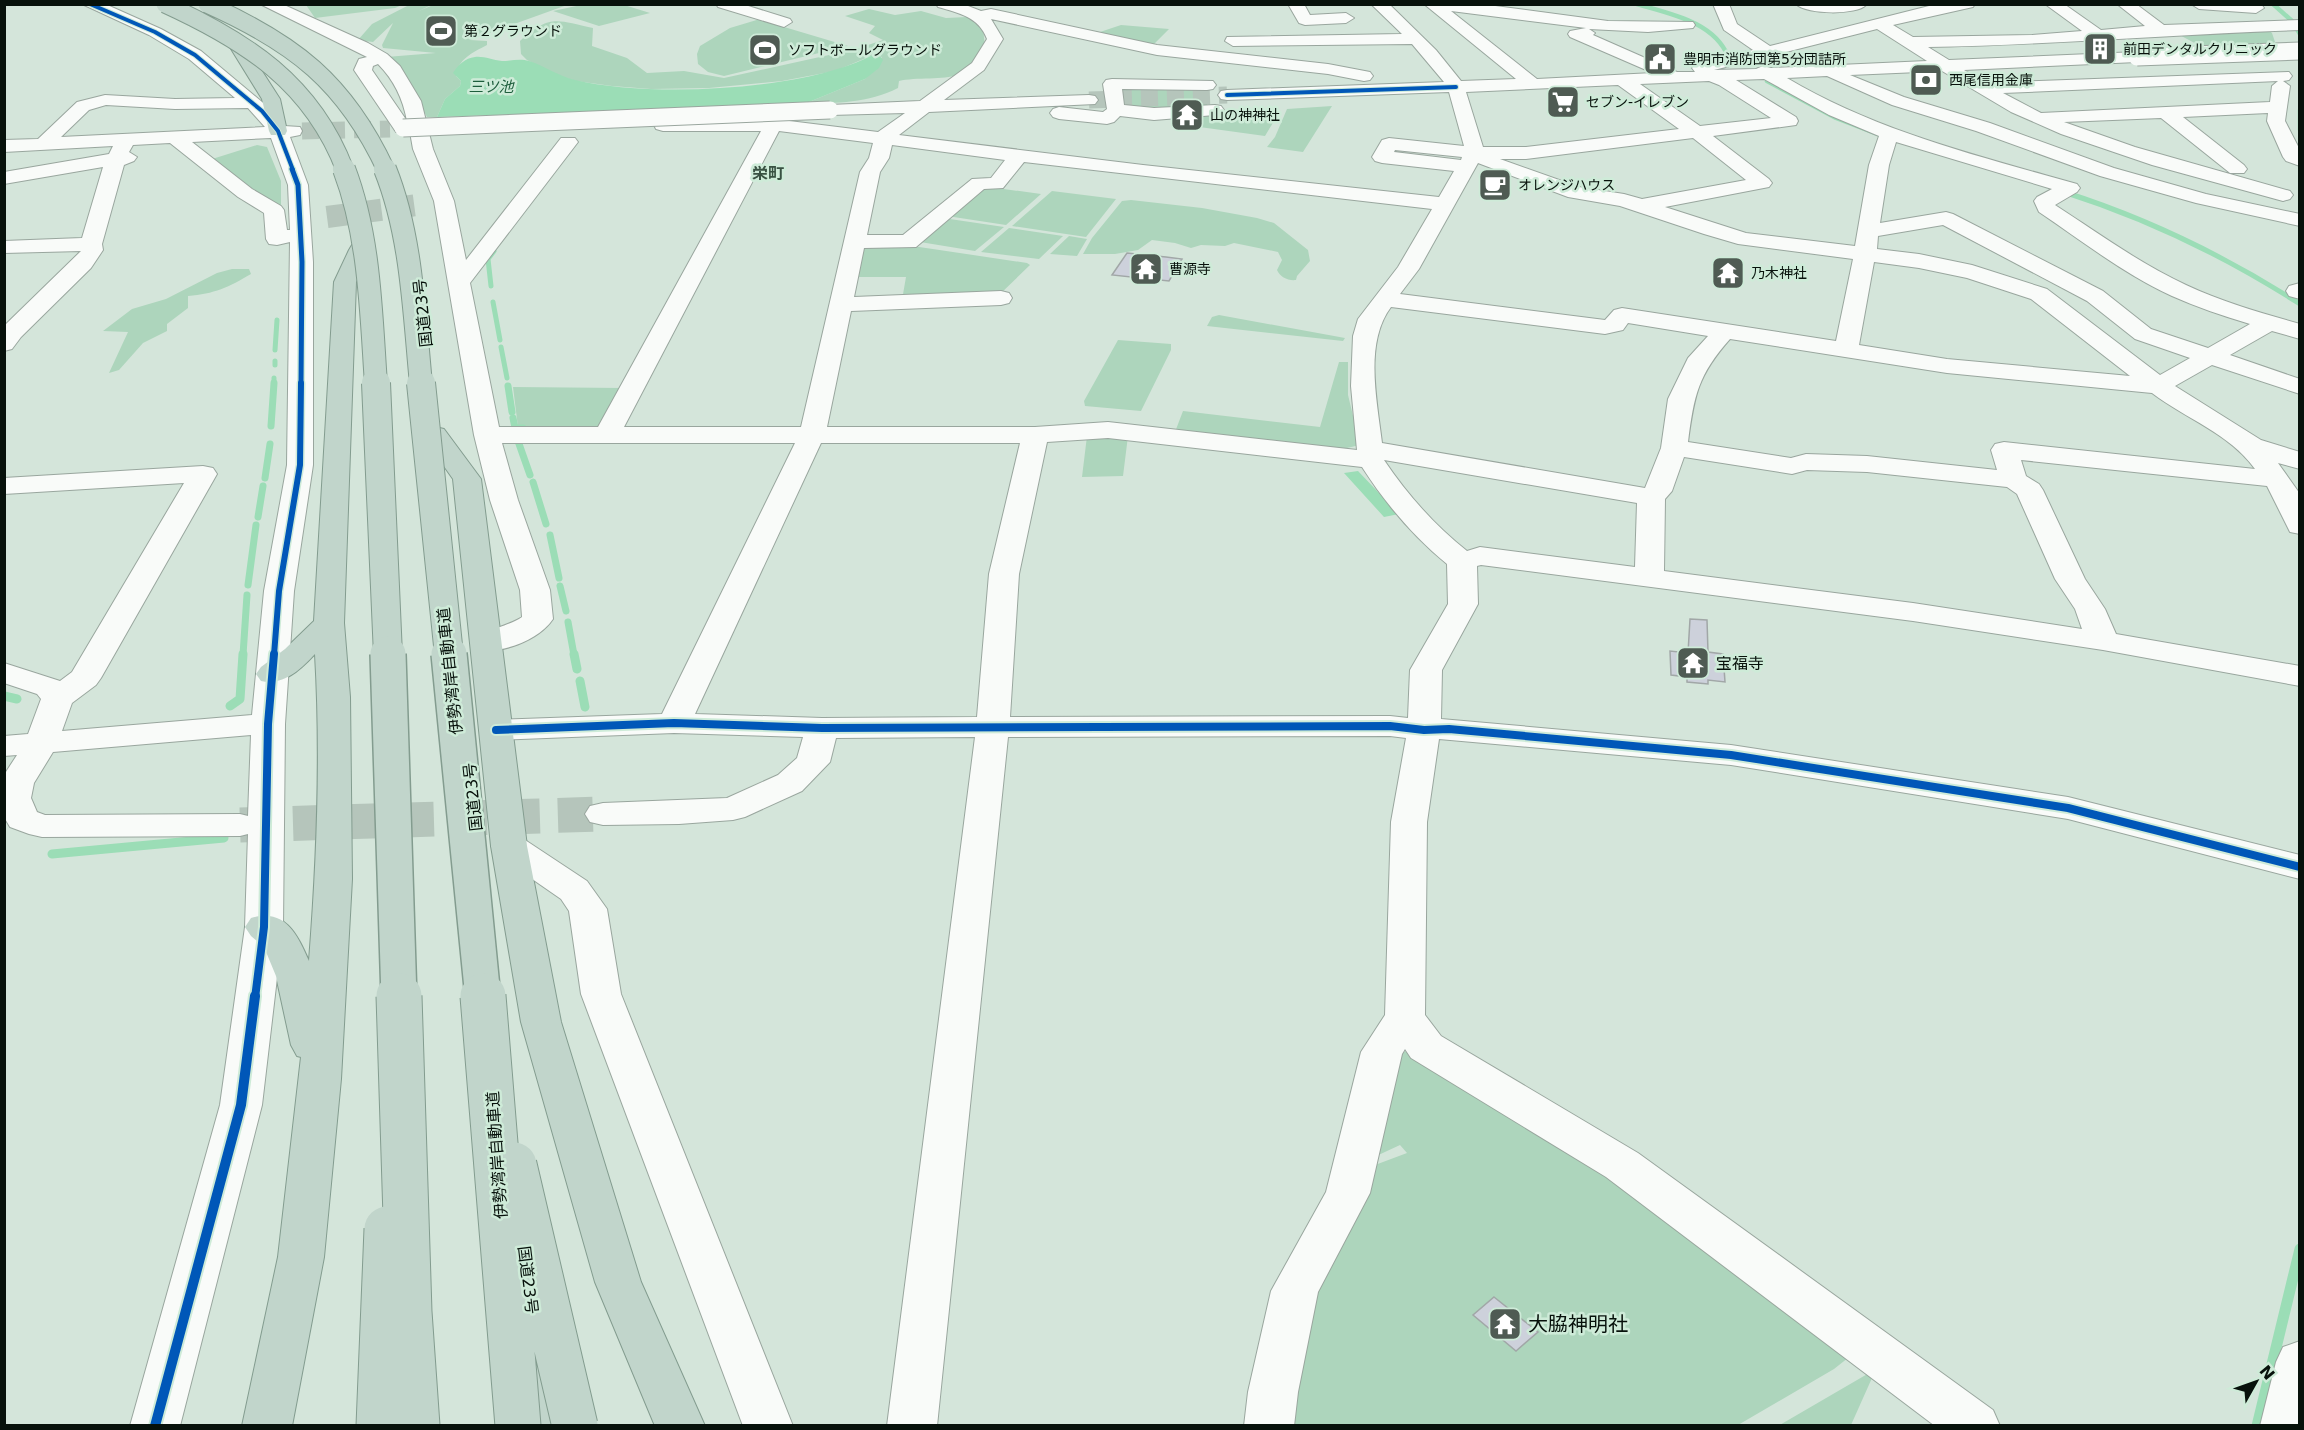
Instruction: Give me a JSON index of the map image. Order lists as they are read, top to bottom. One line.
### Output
{"streets":{"highway":["国道23号","伊勢湾岸自動車道"]},"districts":["栄町"],"water":["三ツ池"],"places":{"sports":["第２グラウンド","ソフトボールグラウンド"],"building":["前田デンタルクリニック"],"public building":["豊明市消防団第5分団詰所"],"bank":["西尾信用金庫"],"supermarket":["セブン-イレブン"],"temple":["山の神神社","曹源寺","乃木神社","宝福寺","大脇神明社"],"cafe":["オレンジハウス"]},"north":"top right"}
